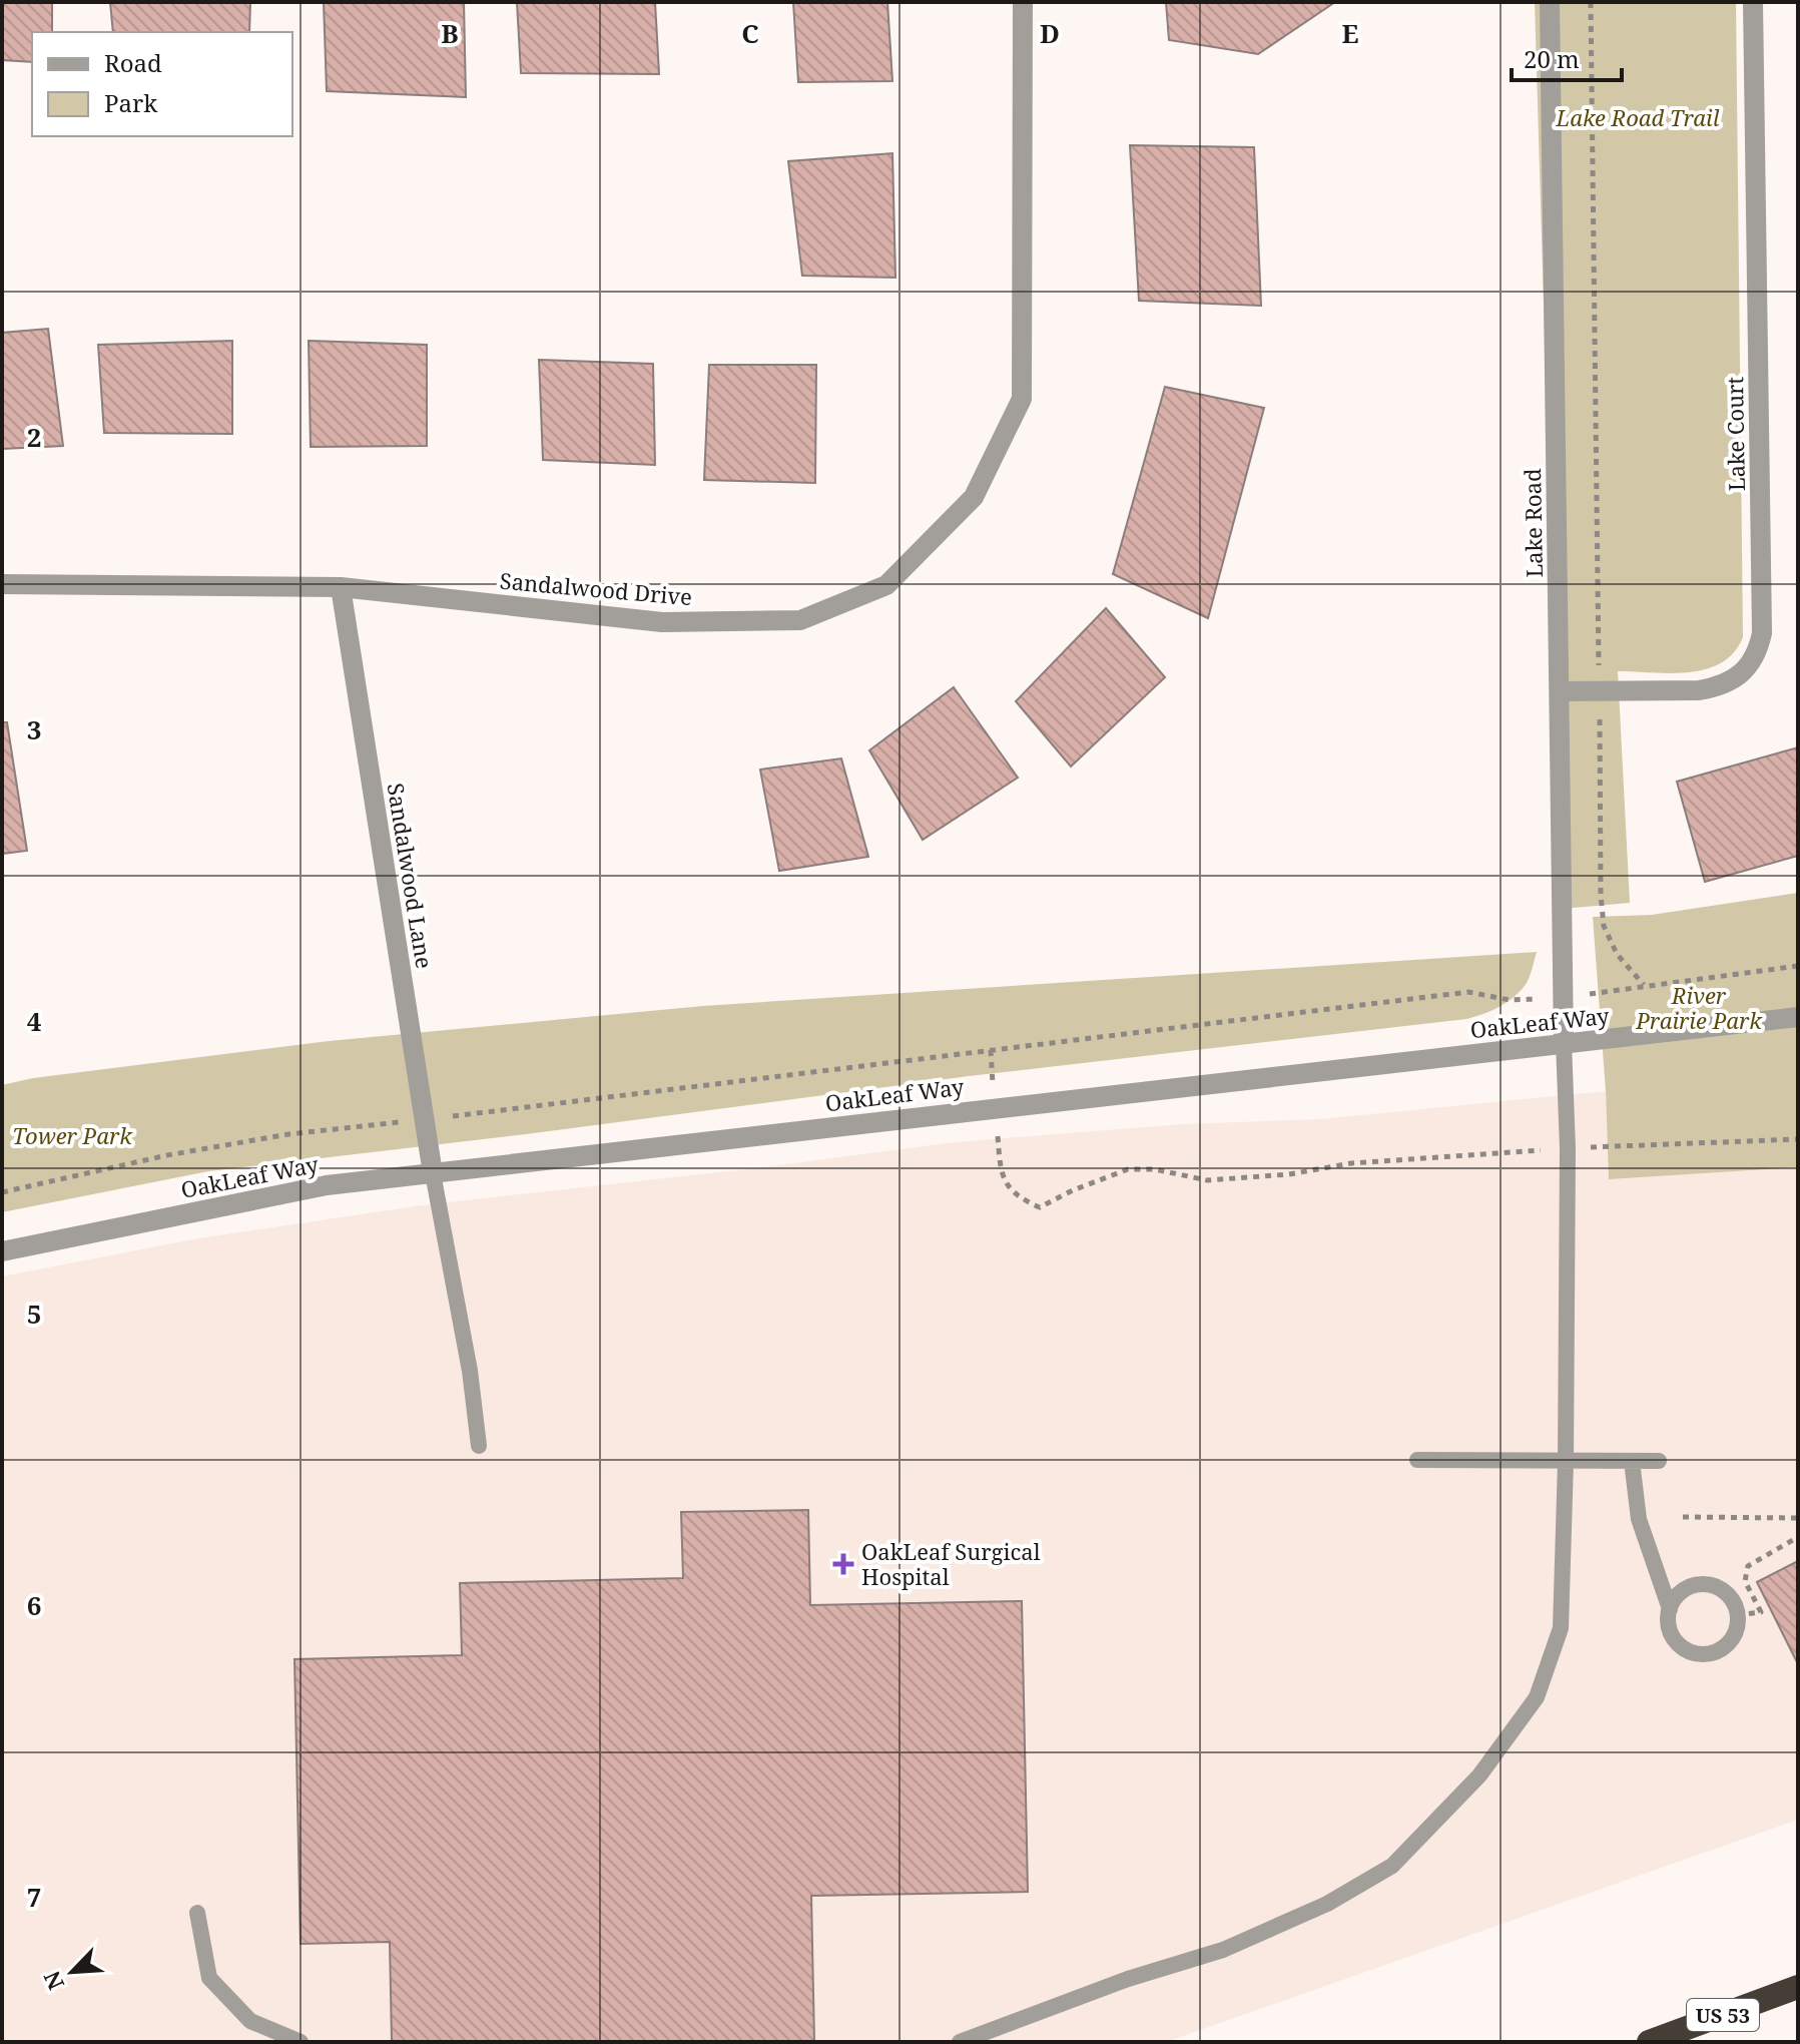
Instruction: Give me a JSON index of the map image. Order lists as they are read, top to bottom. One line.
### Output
{"streets":{"highway":["US 53"],"street":["Lake Court","Lake Road","Sandalwood Drive","Sandalwood Lane","OakLeaf Way"]},"crossings":[["Lake Court","Lake Road"],["Lake Road","OakLeaf Way"],["Sandalwood Drive","Sandalwood Lane"],["Sandalwood Lane","OakLeaf Way"]],"parks":["Lake Road Trail","River Prairie Park","Tower Park"],"places":{"health":["OakLeaf Surgical Hospital"]},"legend":["Road","Park"],"scale_bar":"20 m","north":"bottom left","grid":{"columns":["B","C","D","E"],"rows":["2","3","4","5","6","7"]}}
